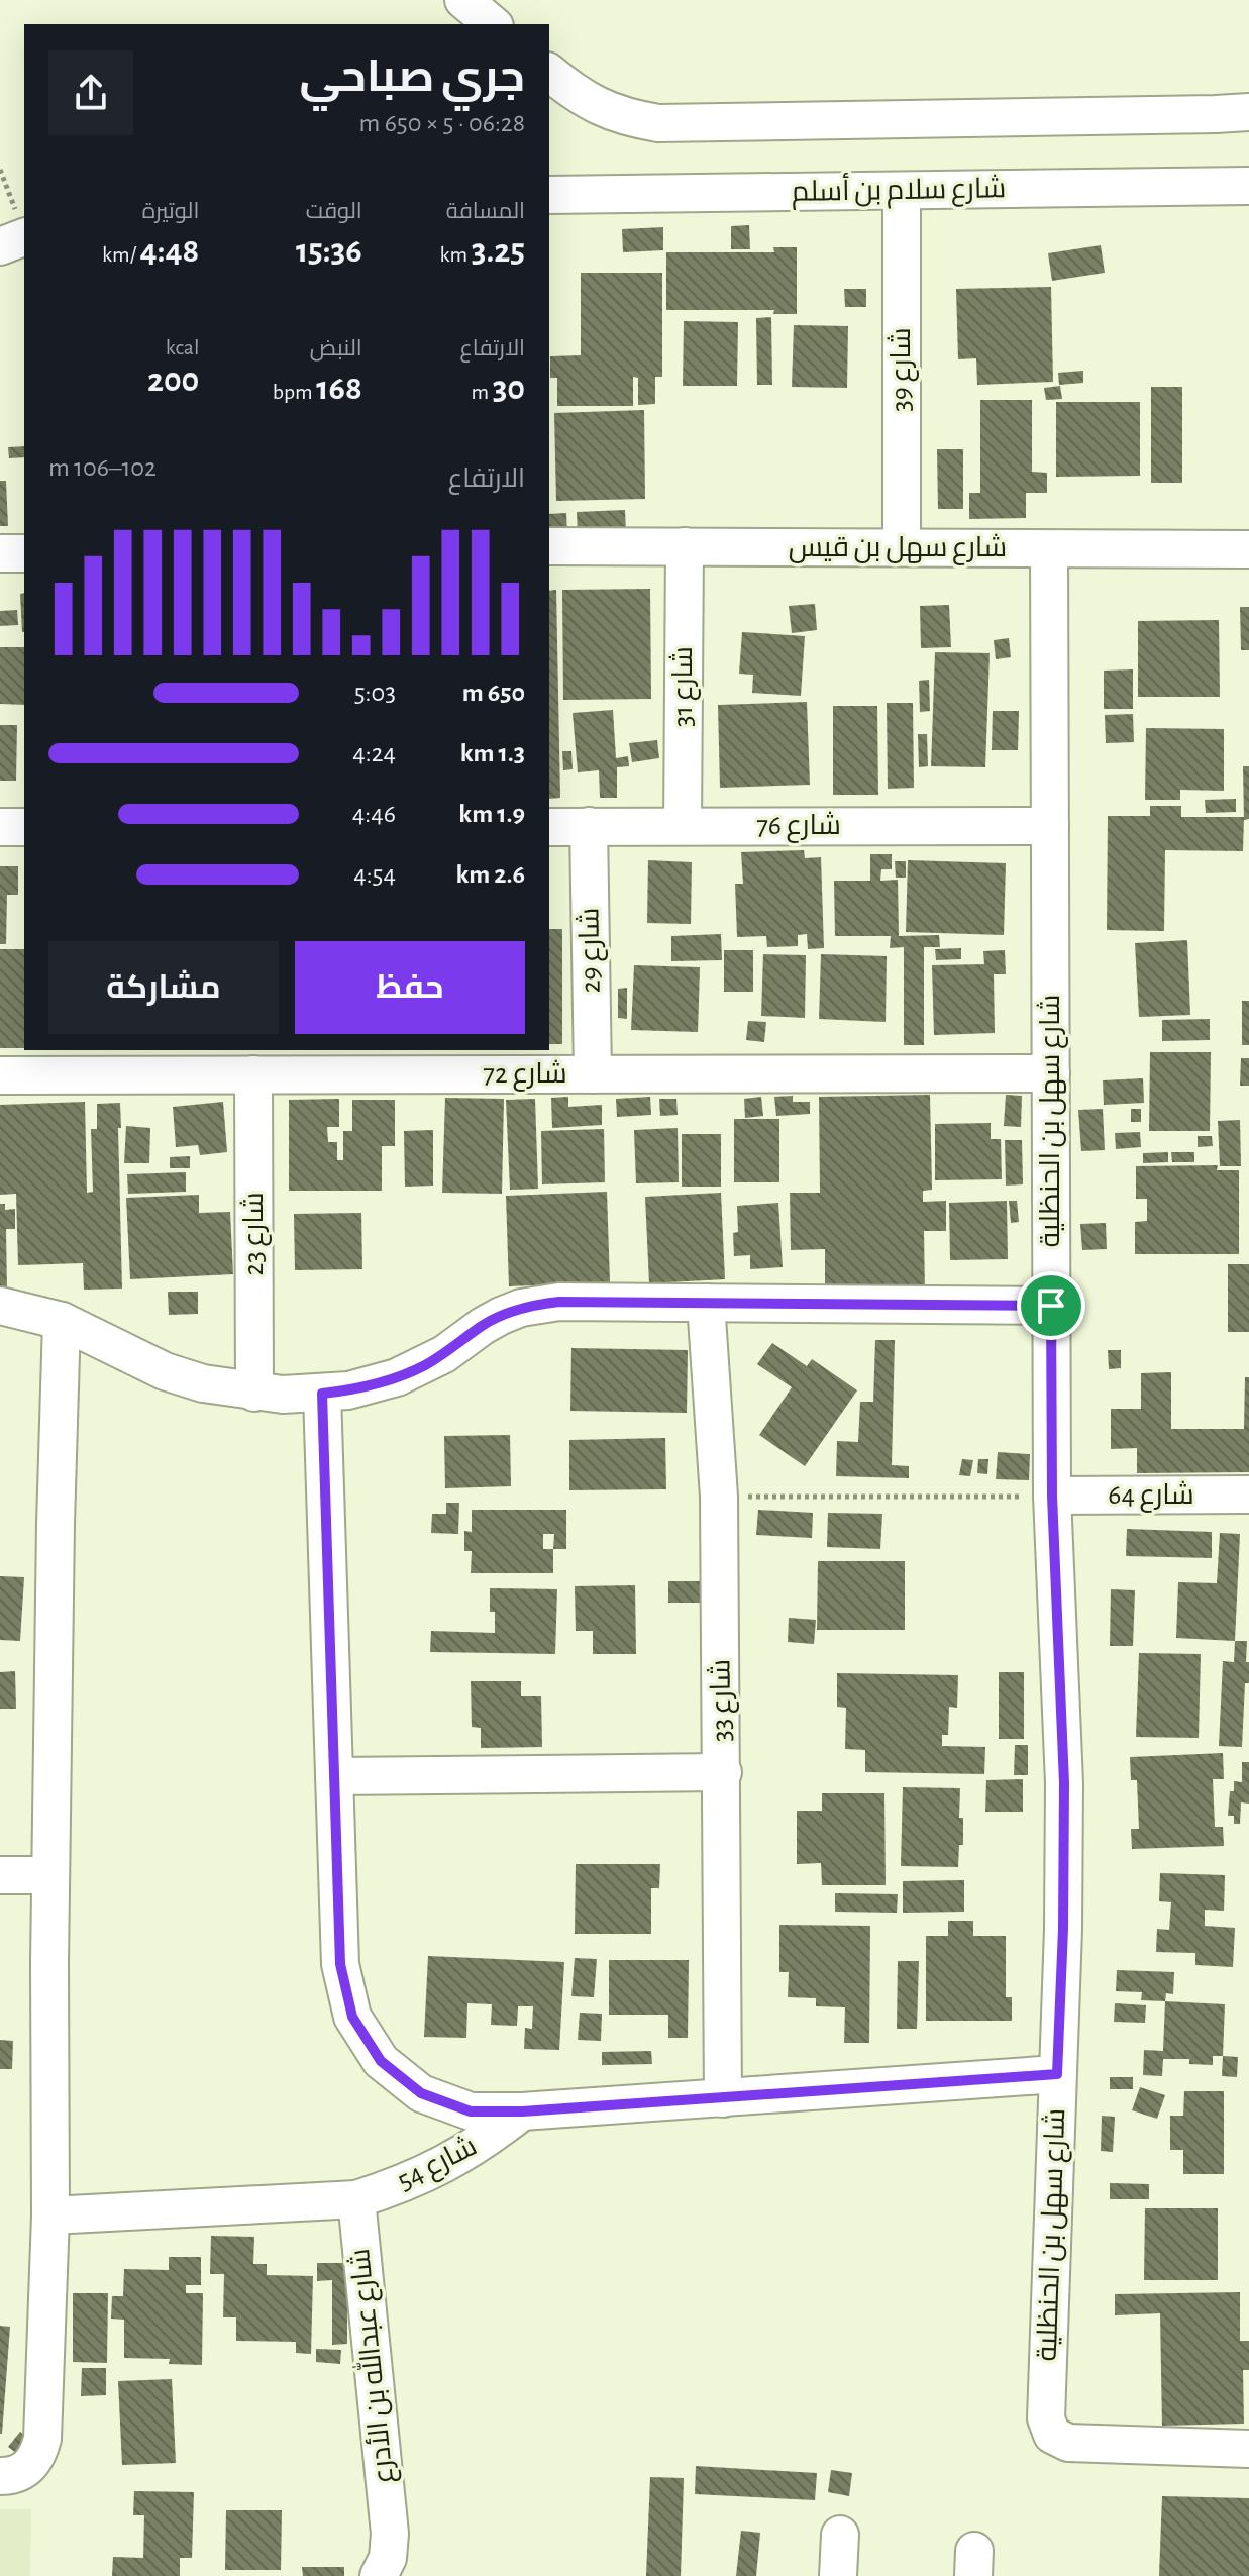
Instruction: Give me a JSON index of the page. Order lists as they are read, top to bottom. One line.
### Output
{"streets":{"street":["شارع سلام بن أسلم","شارع 39","شارع سهل بن قيس","شارع 31","شارع 76","شارع 29","شارع 72","شارع سهل بن الحنظلية","شارع 23","شارع 64","شارع 33","شارع 54","شارع عبدالله بن الأدرع"]},"crossings":[["شارع سلام بن أسلم","شارع 39"],["شارع 39","شارع سهل بن قيس"],["شارع سهل بن قيس","شارع 31"],["شارع سهل بن قيس","شارع سهل بن الحنظلية"],["شارع 31","شارع 76"],["شارع 76","شارع 29"],["شارع 76","شارع سهل بن الحنظلية"],["شارع 29","شارع 72"],["شارع 72","شارع سهل بن الحنظلية"],["شارع 72","شارع 23"],["شارع سهل بن الحنظلية","شارع 64"],["شارع 54","شارع عبدالله بن الأدرع"]],"page":{"heading":["جري صباحي","06:28 · 5 × 650 m"],"stats":[["المسافة","3.25 km"],["الوقت","15:36"],["الوتيرة","4:48 /km"],["الارتفاع","30 m"],["النبض","168 bpm"],["kcal","200"]],"chart":["الارتفاع","102–106 m"],"list":[{"name":"650 m","note":"5:03"},{"name":"1.3 km","note":"4:24"},{"name":"1.9 km","note":"4:46"},{"name":"2.6 km","note":"4:54"}],"buttons":["حفظ","مشاركة"]}}
